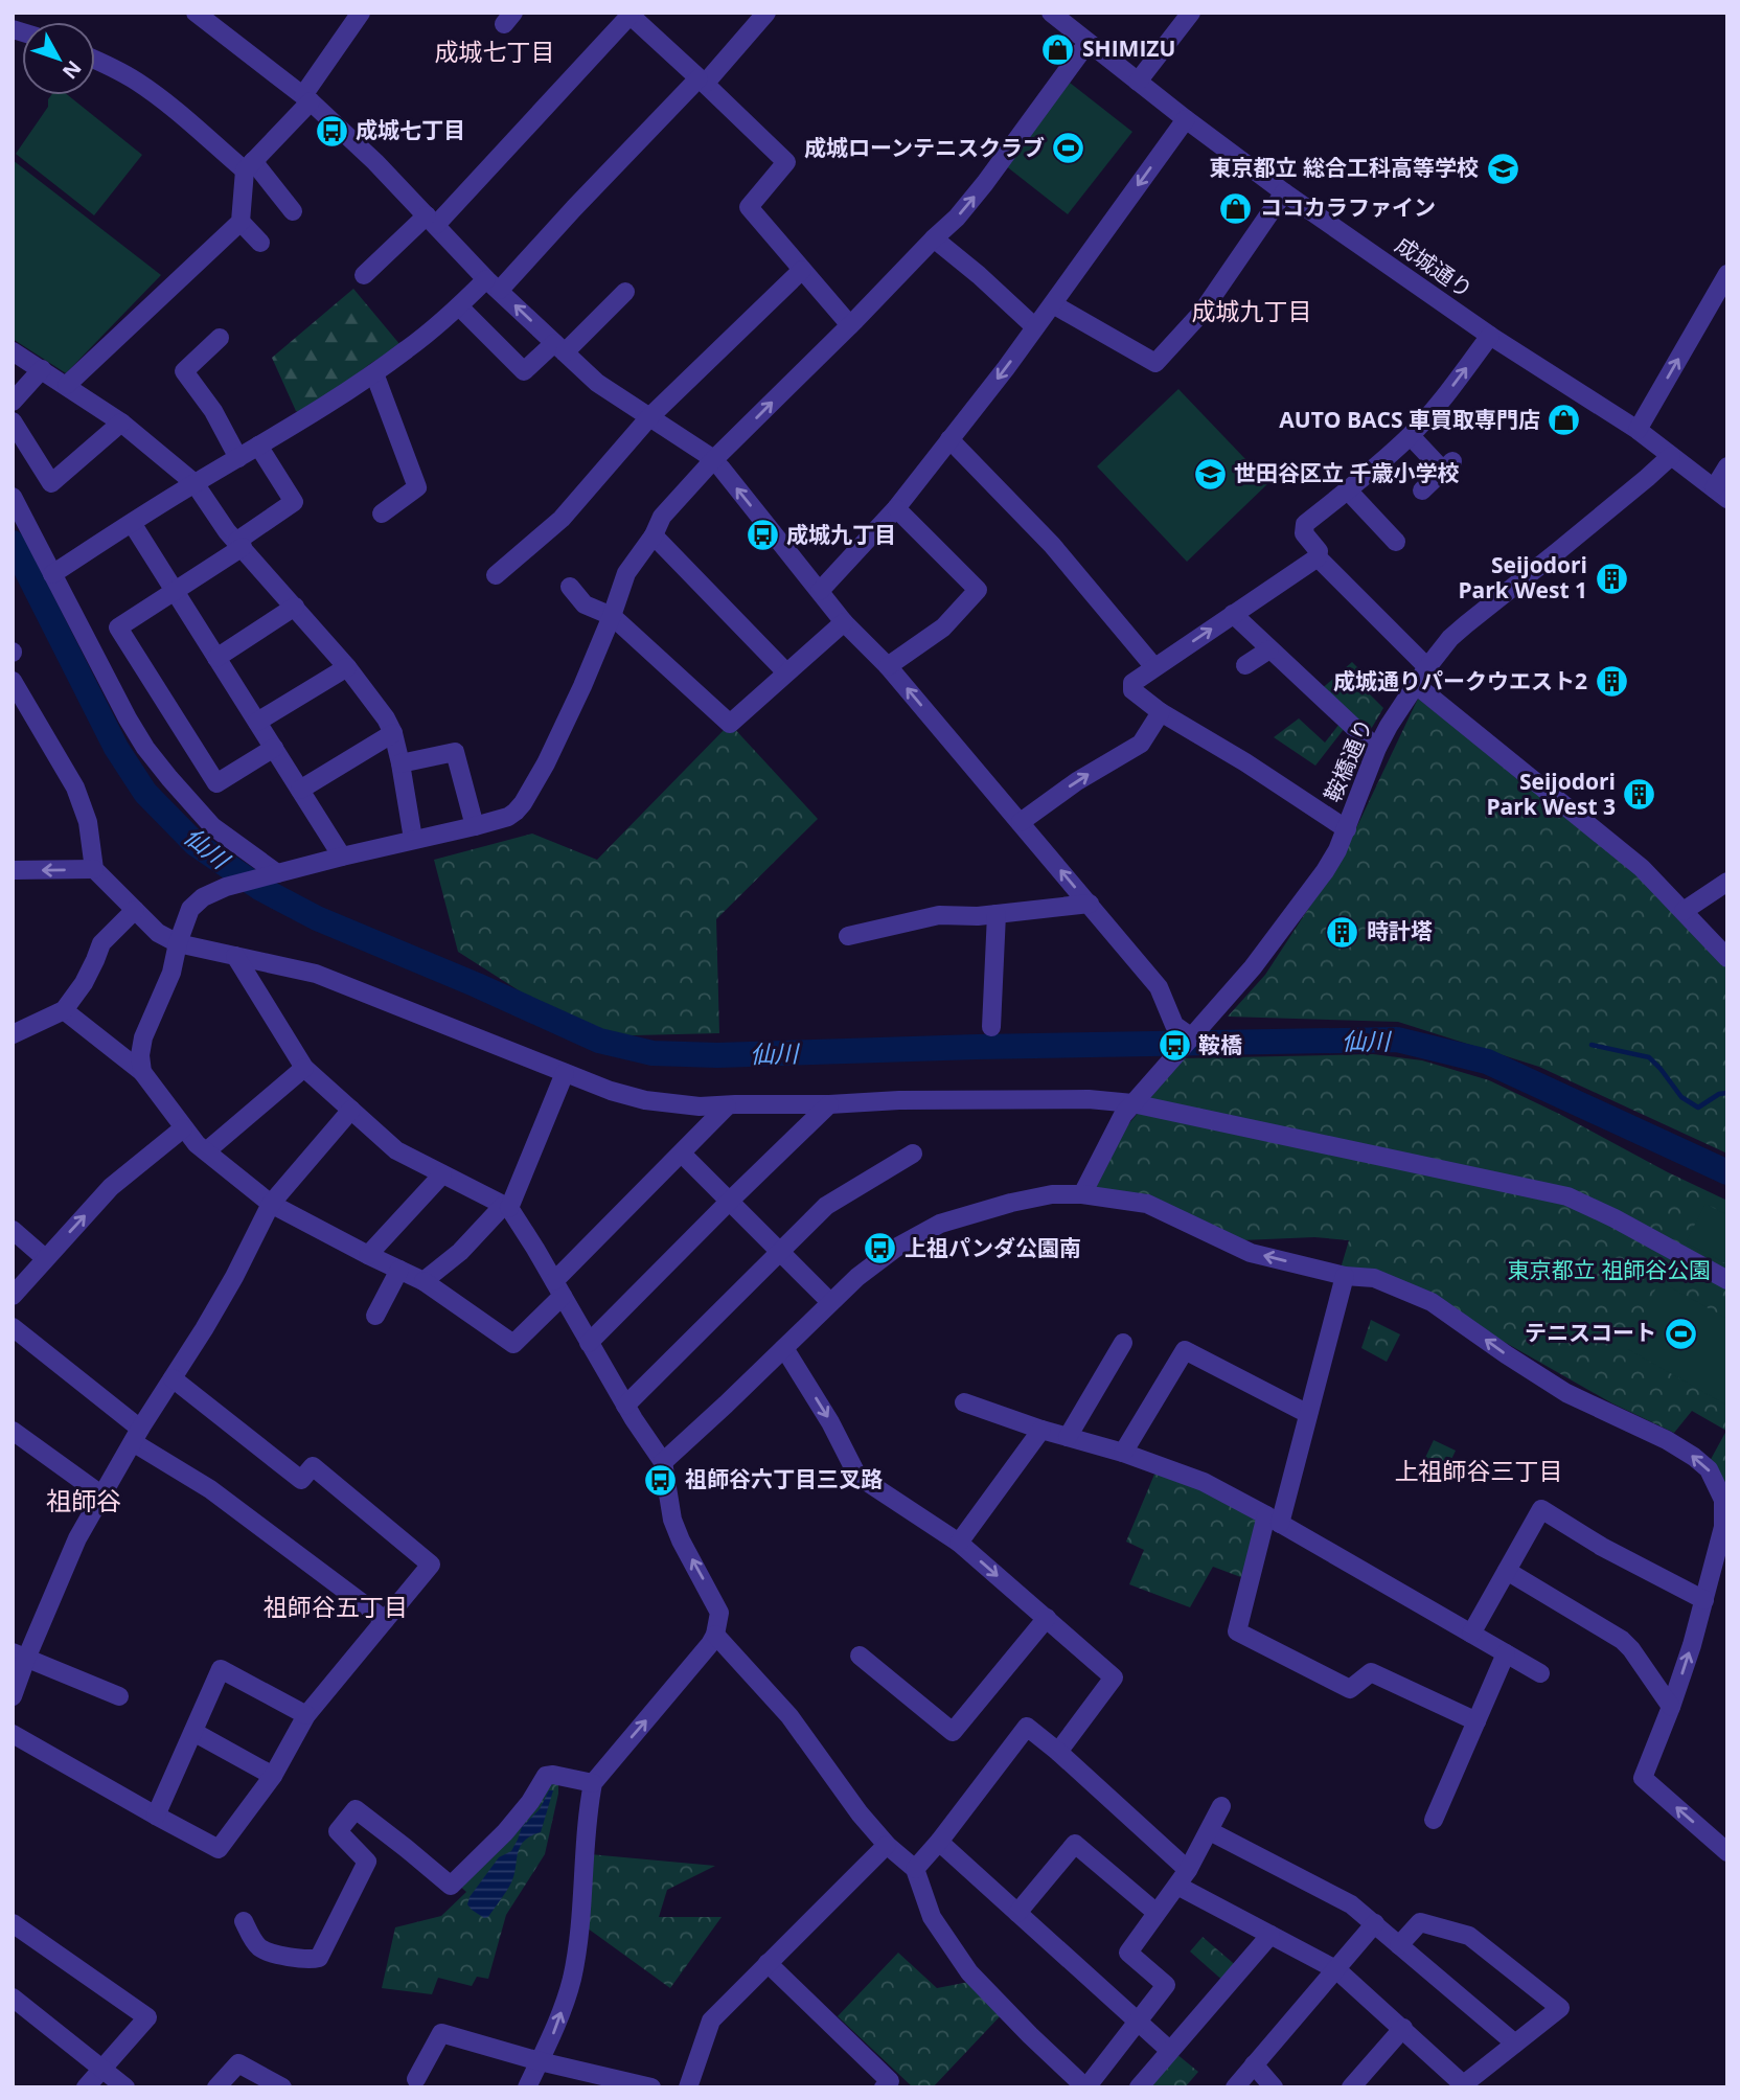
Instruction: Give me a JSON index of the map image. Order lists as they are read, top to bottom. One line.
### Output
{"streets":{"street":["成城通り","鞍橋通り"]},"crossings":[["成城通り","鞍橋通り"]],"districts":["成城七丁目","成城九丁目","上祖師谷三丁目","祖師谷","祖師谷五丁目"],"water":["仙川"],"parks":["東京都立 祖師谷公園"],"places":{"shop":["SHIMIZU","ココカラファイン","AUTO BACS 車買取専門店"],"bus stop":["成城七丁目","成城九丁目","鞍橋","上祖パンダ公園南","祖師谷六丁目三叉路"],"sports":["成城ローンテニスクラブ","テニスコート"],"school or university":["東京都立 総合工科高等学校","世田谷区立 千歳小学校"],"building":["Seijodori Park West 1","成城通りパークウエスト2","Seijodori Park West 3","時計塔"]},"north":"bottom right"}
